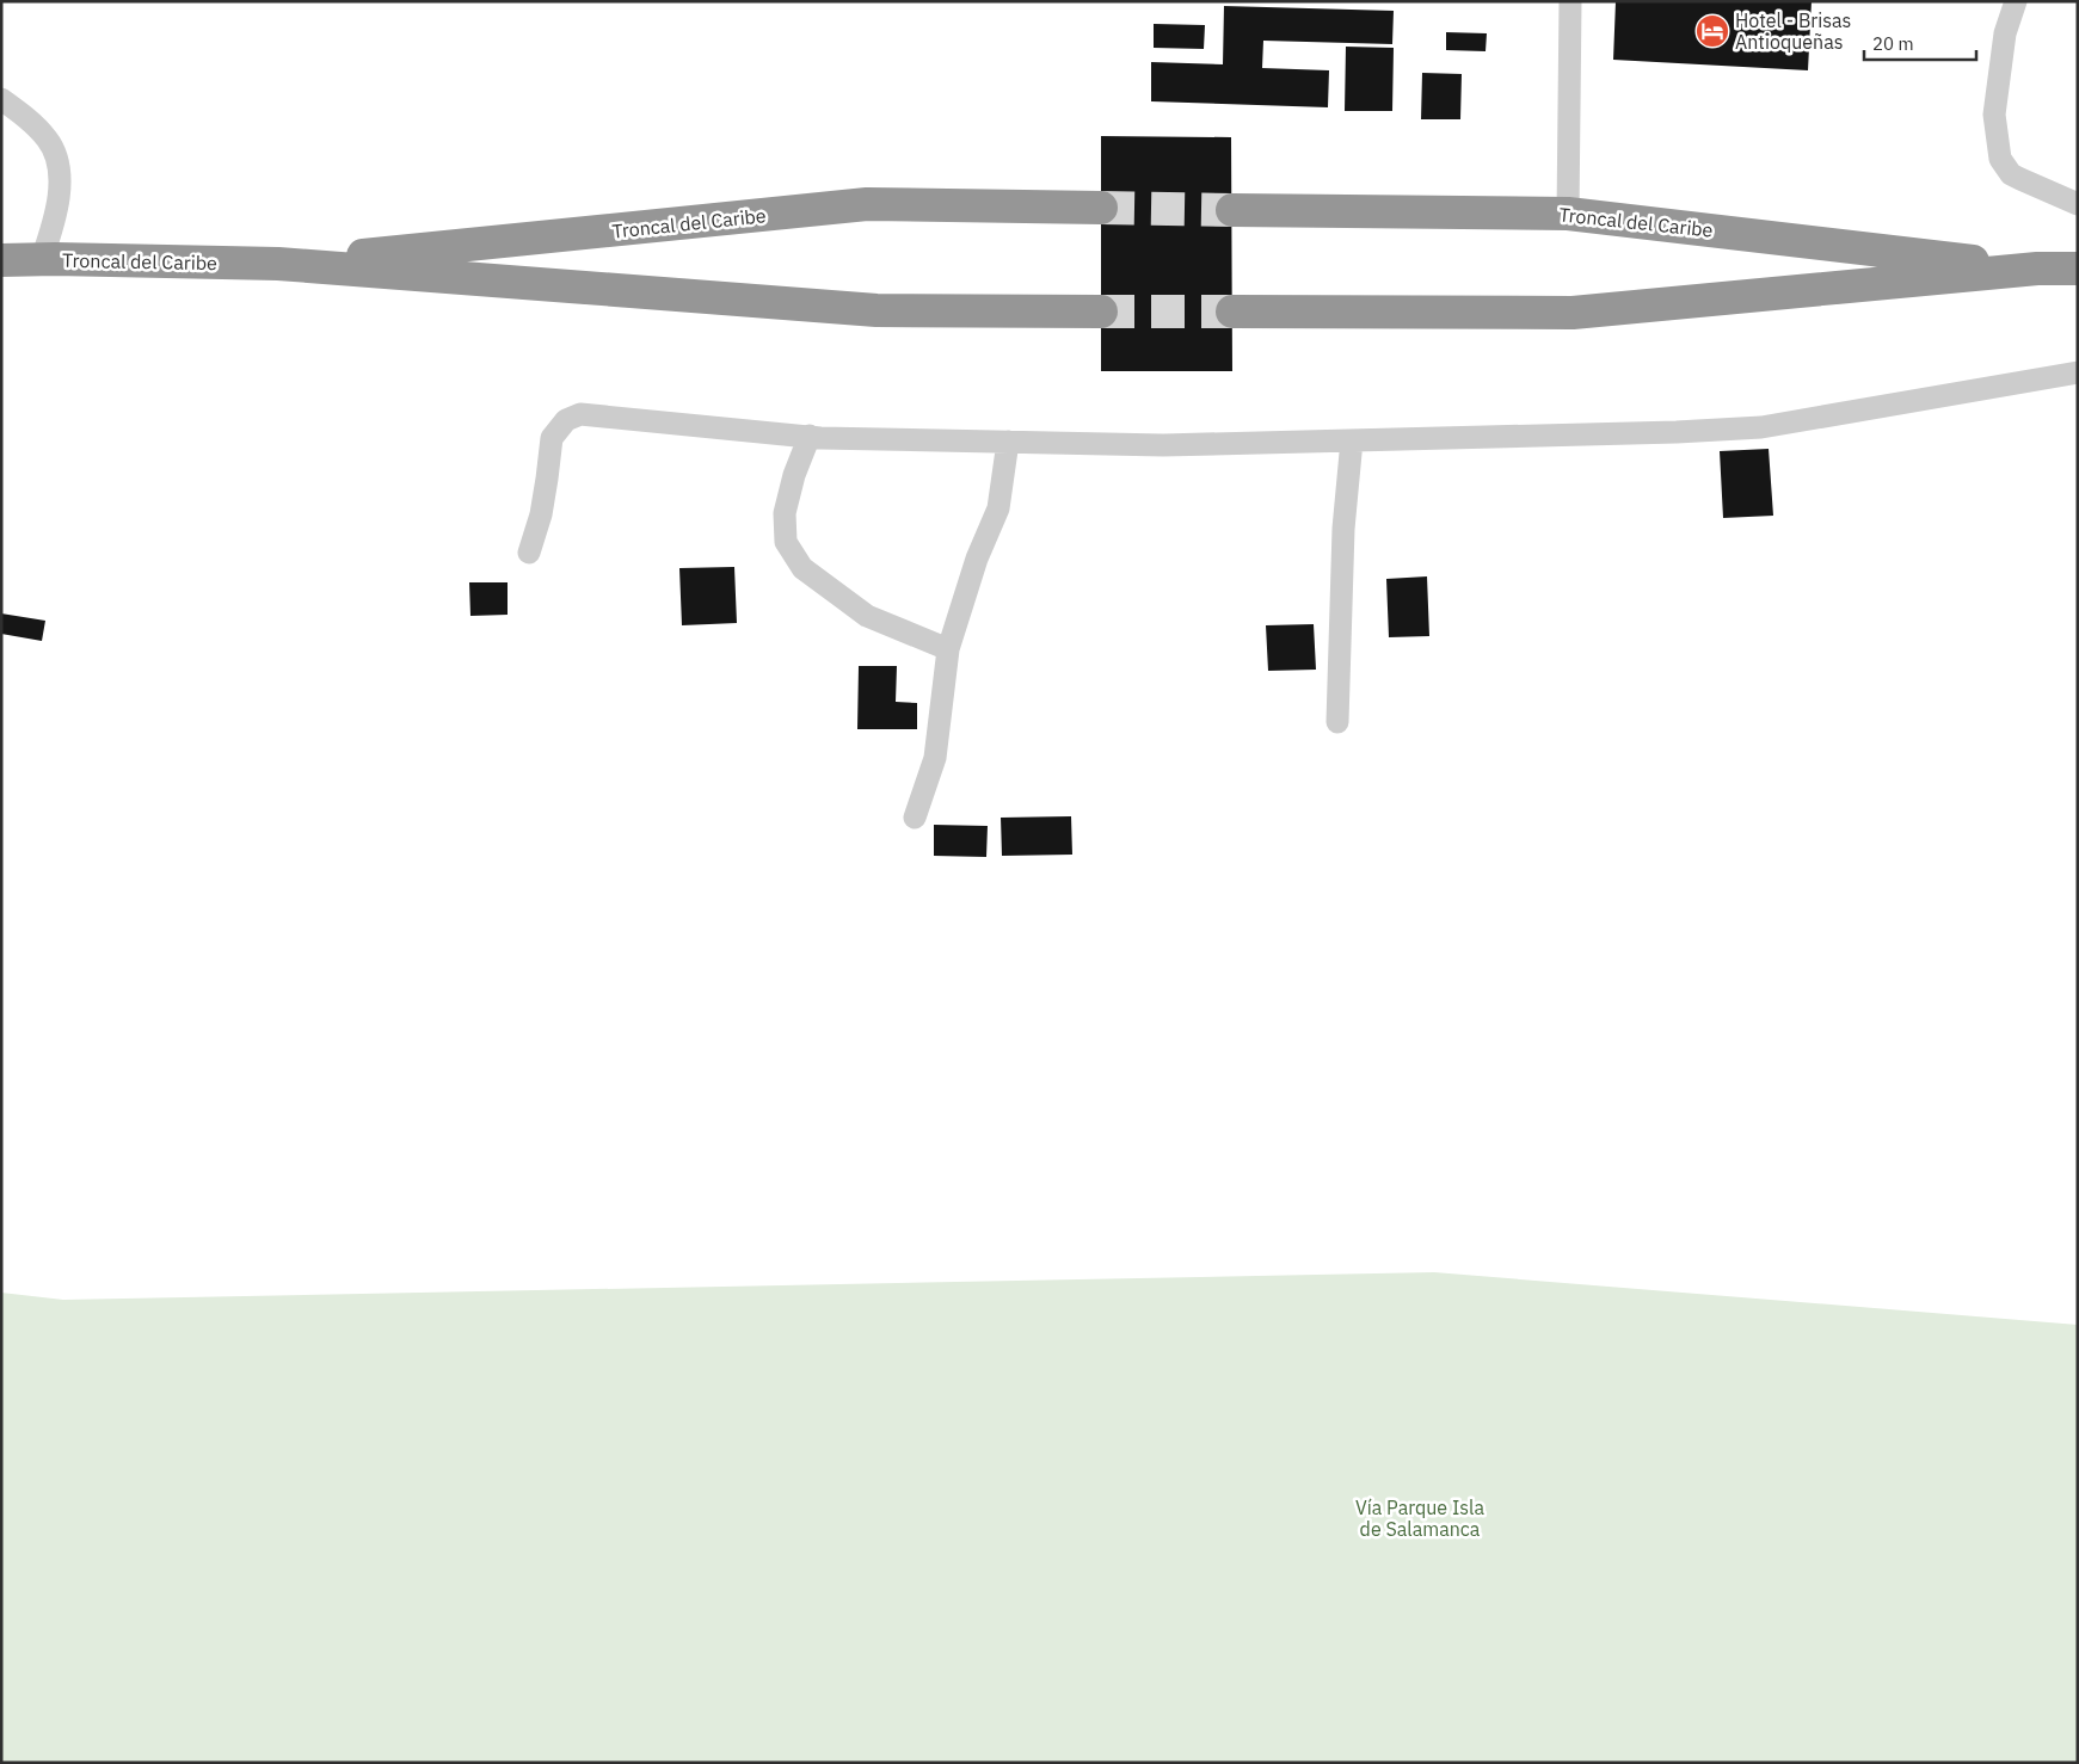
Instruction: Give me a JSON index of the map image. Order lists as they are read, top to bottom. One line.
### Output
{"streets":{"highway":["Troncal del Caribe"]},"parks":["Vía Parque Isla de Salamanca"],"places":{"hotel":["Hotel - Brisas Antioqueñas"]},"scale_bar":"20 m"}
